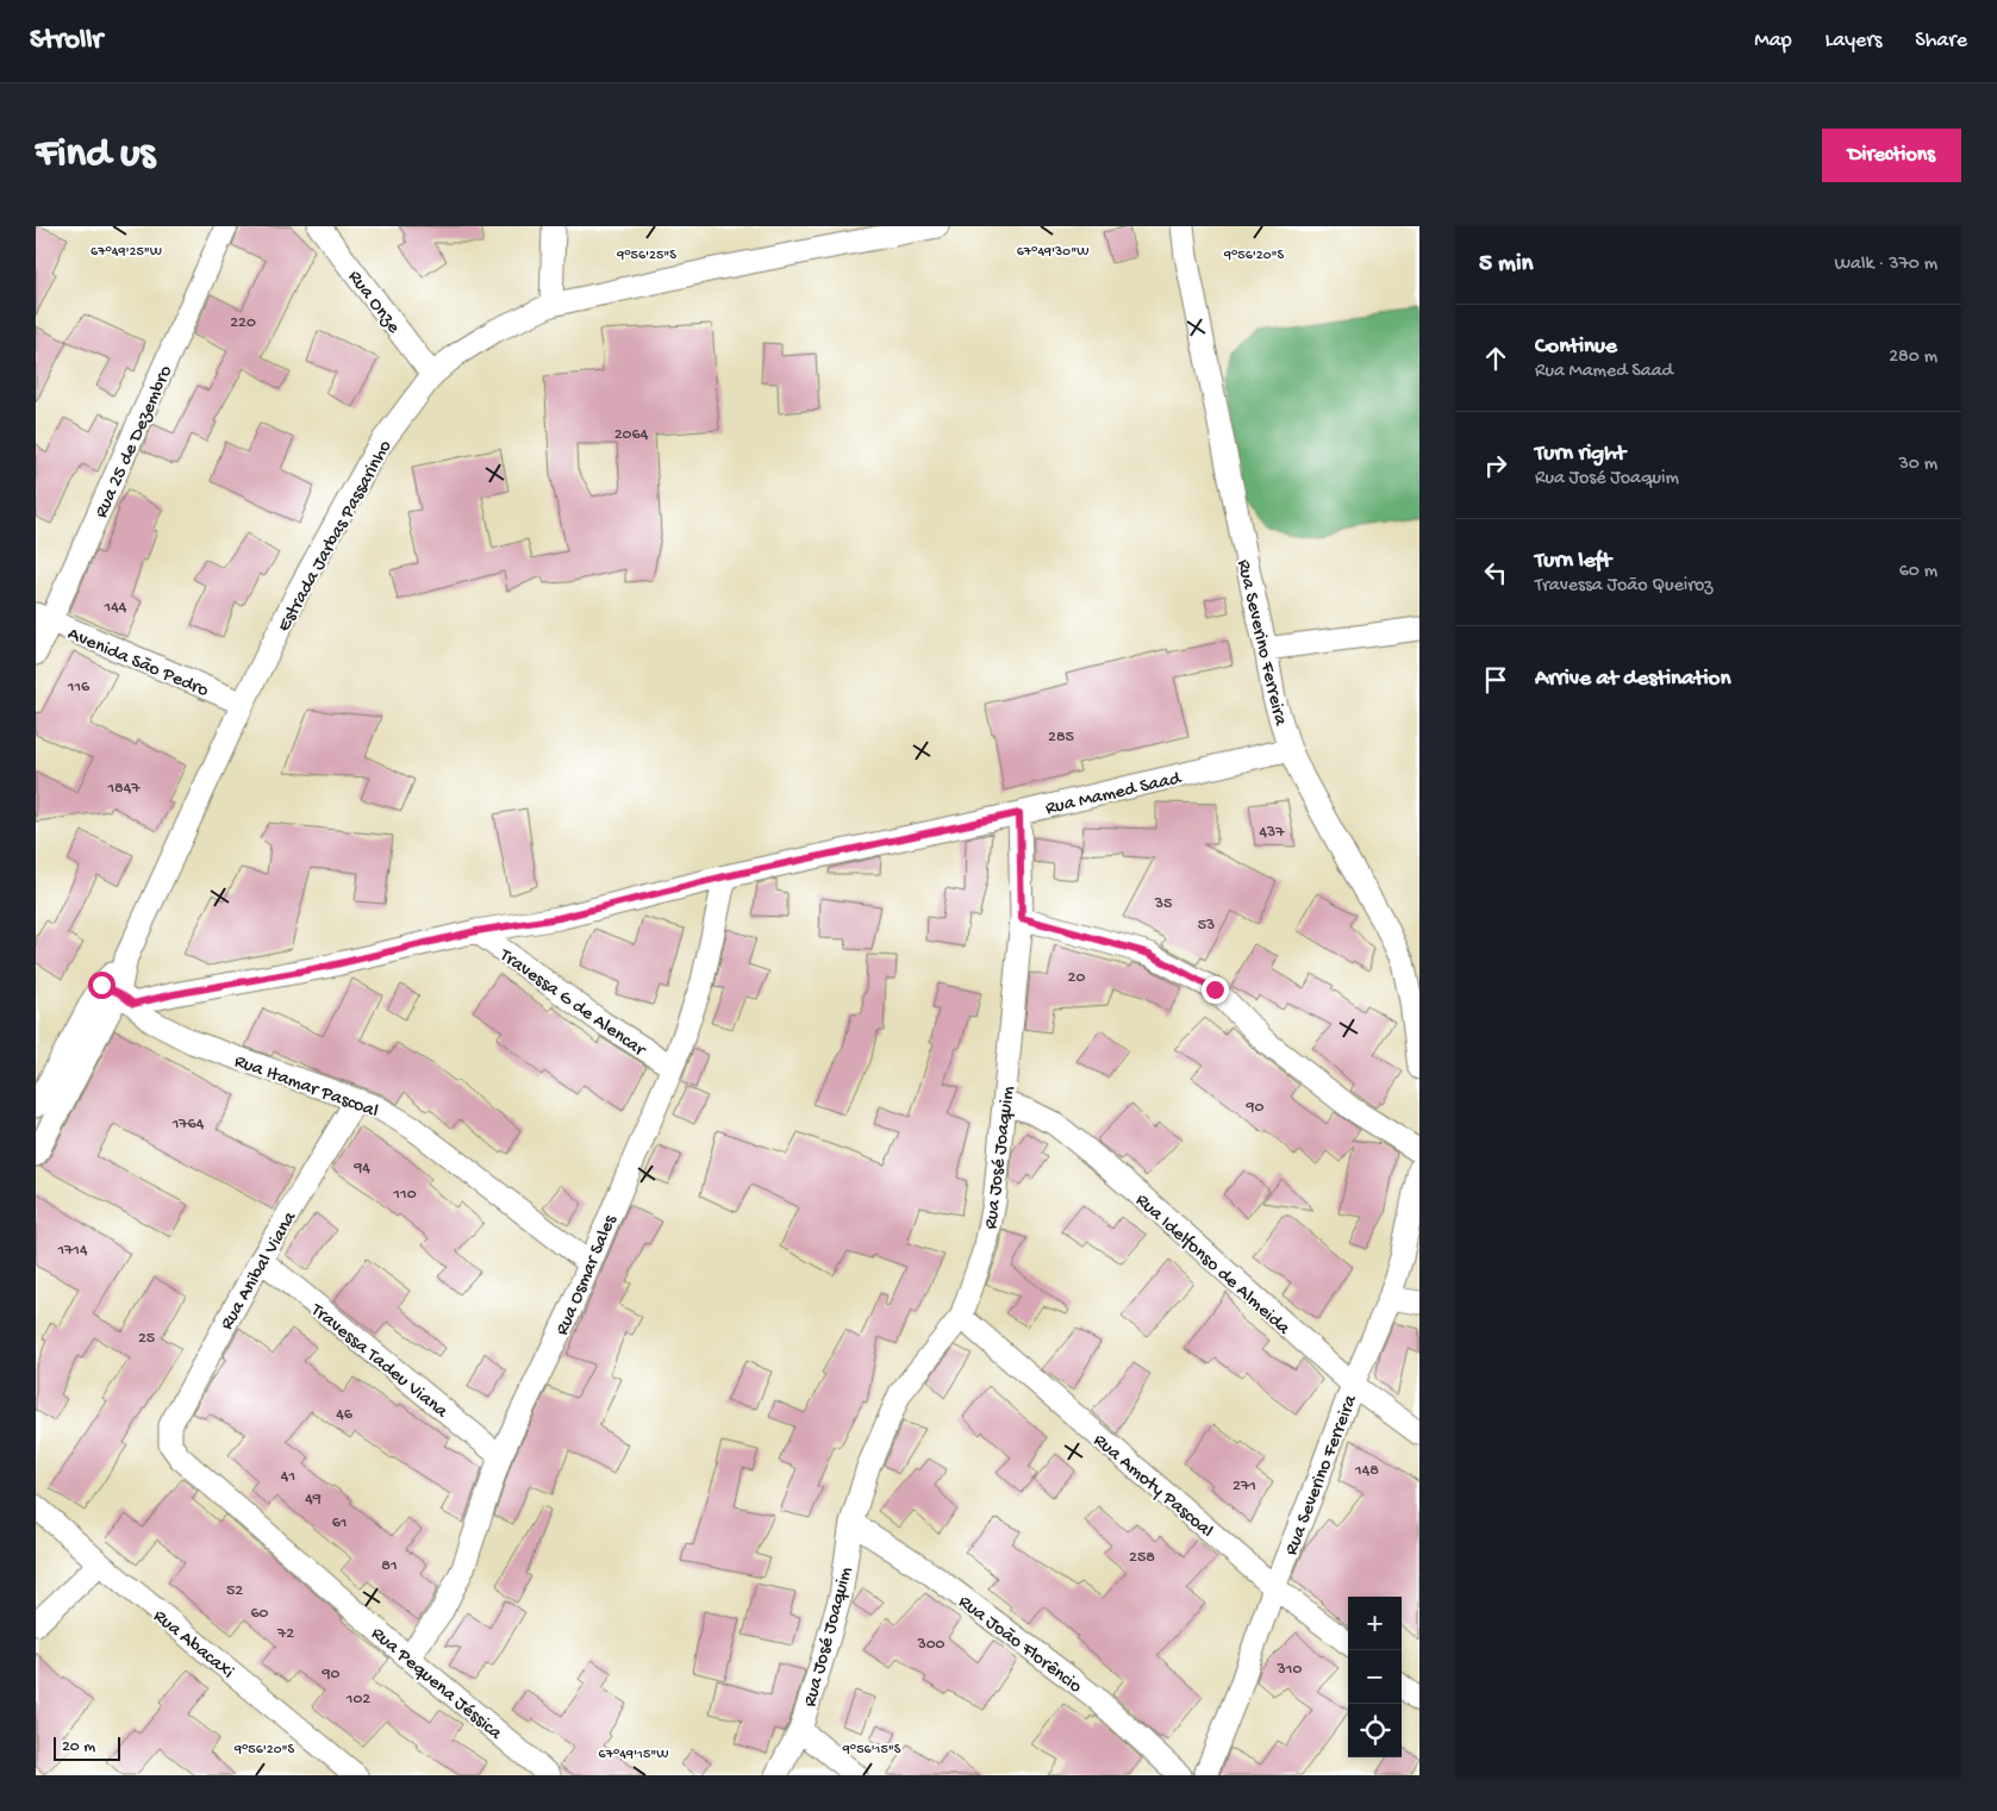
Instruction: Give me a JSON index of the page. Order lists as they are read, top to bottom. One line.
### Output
{"streets":{"street":["Rua Onze","Rua 25 de Dezembro","Estrada Jarbas Passarinho","Rua Severino Ferreira","Avenida São Pedro","Rua Mamed Saad","Travessa G de Alencar","Rua Itamar Pascoal","Rua José Joaquim","Rua Idelfonso de Almeida","Rua Anibal Viana","Rua Osmar Sales","Travessa Tadeu Viana","Rua Amoty Pascoal","Rua Abacaxi","Rua João Florêncio","Rua Pequena Jéssica"]},"crossings":[["Rua Onze","Estrada Jarbas Passarinho"],["Rua 25 de Dezembro","Avenida São Pedro"],["Estrada Jarbas Passarinho","Avenida São Pedro"],["Estrada Jarbas Passarinho","Rua Mamed Saad"],["Estrada Jarbas Passarinho","Rua Itamar Pascoal"],["Rua Severino Ferreira","Rua Mamed Saad"],["Rua Severino Ferreira","Rua Idelfonso de Almeida"],["Rua Severino Ferreira","Rua Amoty Pascoal"],["Rua Mamed Saad","Travessa G de Alencar"],["Rua Mamed Saad","Rua Itamar Pascoal"],["Rua Mamed Saad","Rua José Joaquim"],["Rua Mamed Saad","Rua Osmar Sales"],["Travessa G de Alencar","Rua Osmar Sales"],["Rua Itamar Pascoal","Rua Anibal Viana"],["Rua Itamar Pascoal","Rua Osmar Sales"],["Rua José Joaquim","Rua Idelfonso de Almeida"],["Rua José Joaquim","Rua Amoty Pascoal"],["Rua José Joaquim","Rua João Florêncio"],["Rua Anibal Viana","Travessa Tadeu Viana"],["Rua Anibal Viana","Rua Pequena Jéssica"],["Rua Osmar Sales","Travessa Tadeu Viana"],["Rua Osmar Sales","Rua Pequena Jéssica"]],"house_numbers":["220","2064","144","116","285","1847","437","35","53","20","90","1764","94","110","1714","25","46","148","41","271","49","61","258","81","52","60","72","300","310","90","102"],"scale_bar":"20 m","page":{"header":"Strollr","nav":["Map","Layers","Share"],"buttons":"Directions","title":"Find us","heading":["5 min","Walk · 370 m"],"list":[["Continue","Rua Mamed Saad","280 m"],["Turn right","Rua José Joaquim","30 m"],["Turn left","Travessa João Queiroz","60 m"],"Arrive at destination"],"map_buttons":["+","−"],"scale":"20 m"},"coordinates":["67°49'25\"W","67°49'30\"W","9°56'20\"S","9°56'25\"S","9°56'15\"S","67°49'15\"W"]}
